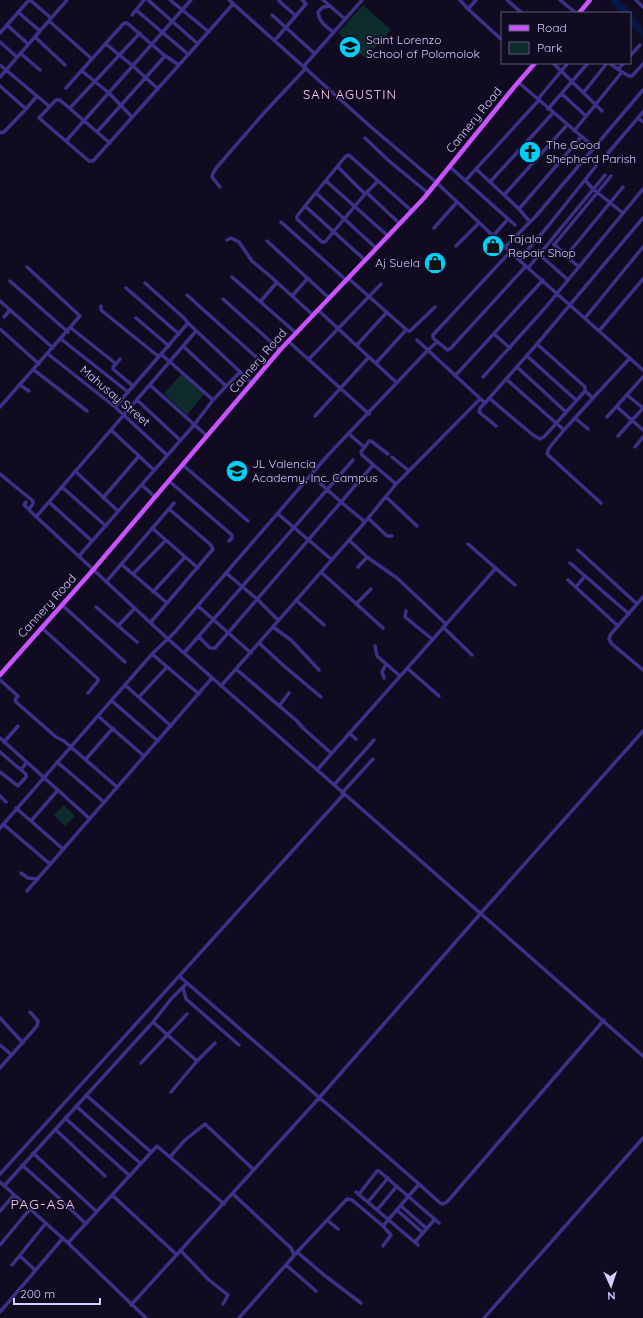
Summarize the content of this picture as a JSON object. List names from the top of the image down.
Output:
{
  "streets": {
    "main road": ["Cannery Road"],
    "street": ["Mahusay Street"]
  },
  "districts": ["SAN AGUSTIN", "PAG-ASA"],
  "places": {
    "school or university": ["Saint Lorenzo School of Polomolok", "JL Valencia Academy, Inc. Campus"],
    "church": ["The Good Shepherd Parish"],
    "shop": ["Tajala Repair Shop", "Aj Suela"]
  },
  "legend": ["Road", "Park"],
  "scale_bar": "200 m",
  "north": "bottom"
}
